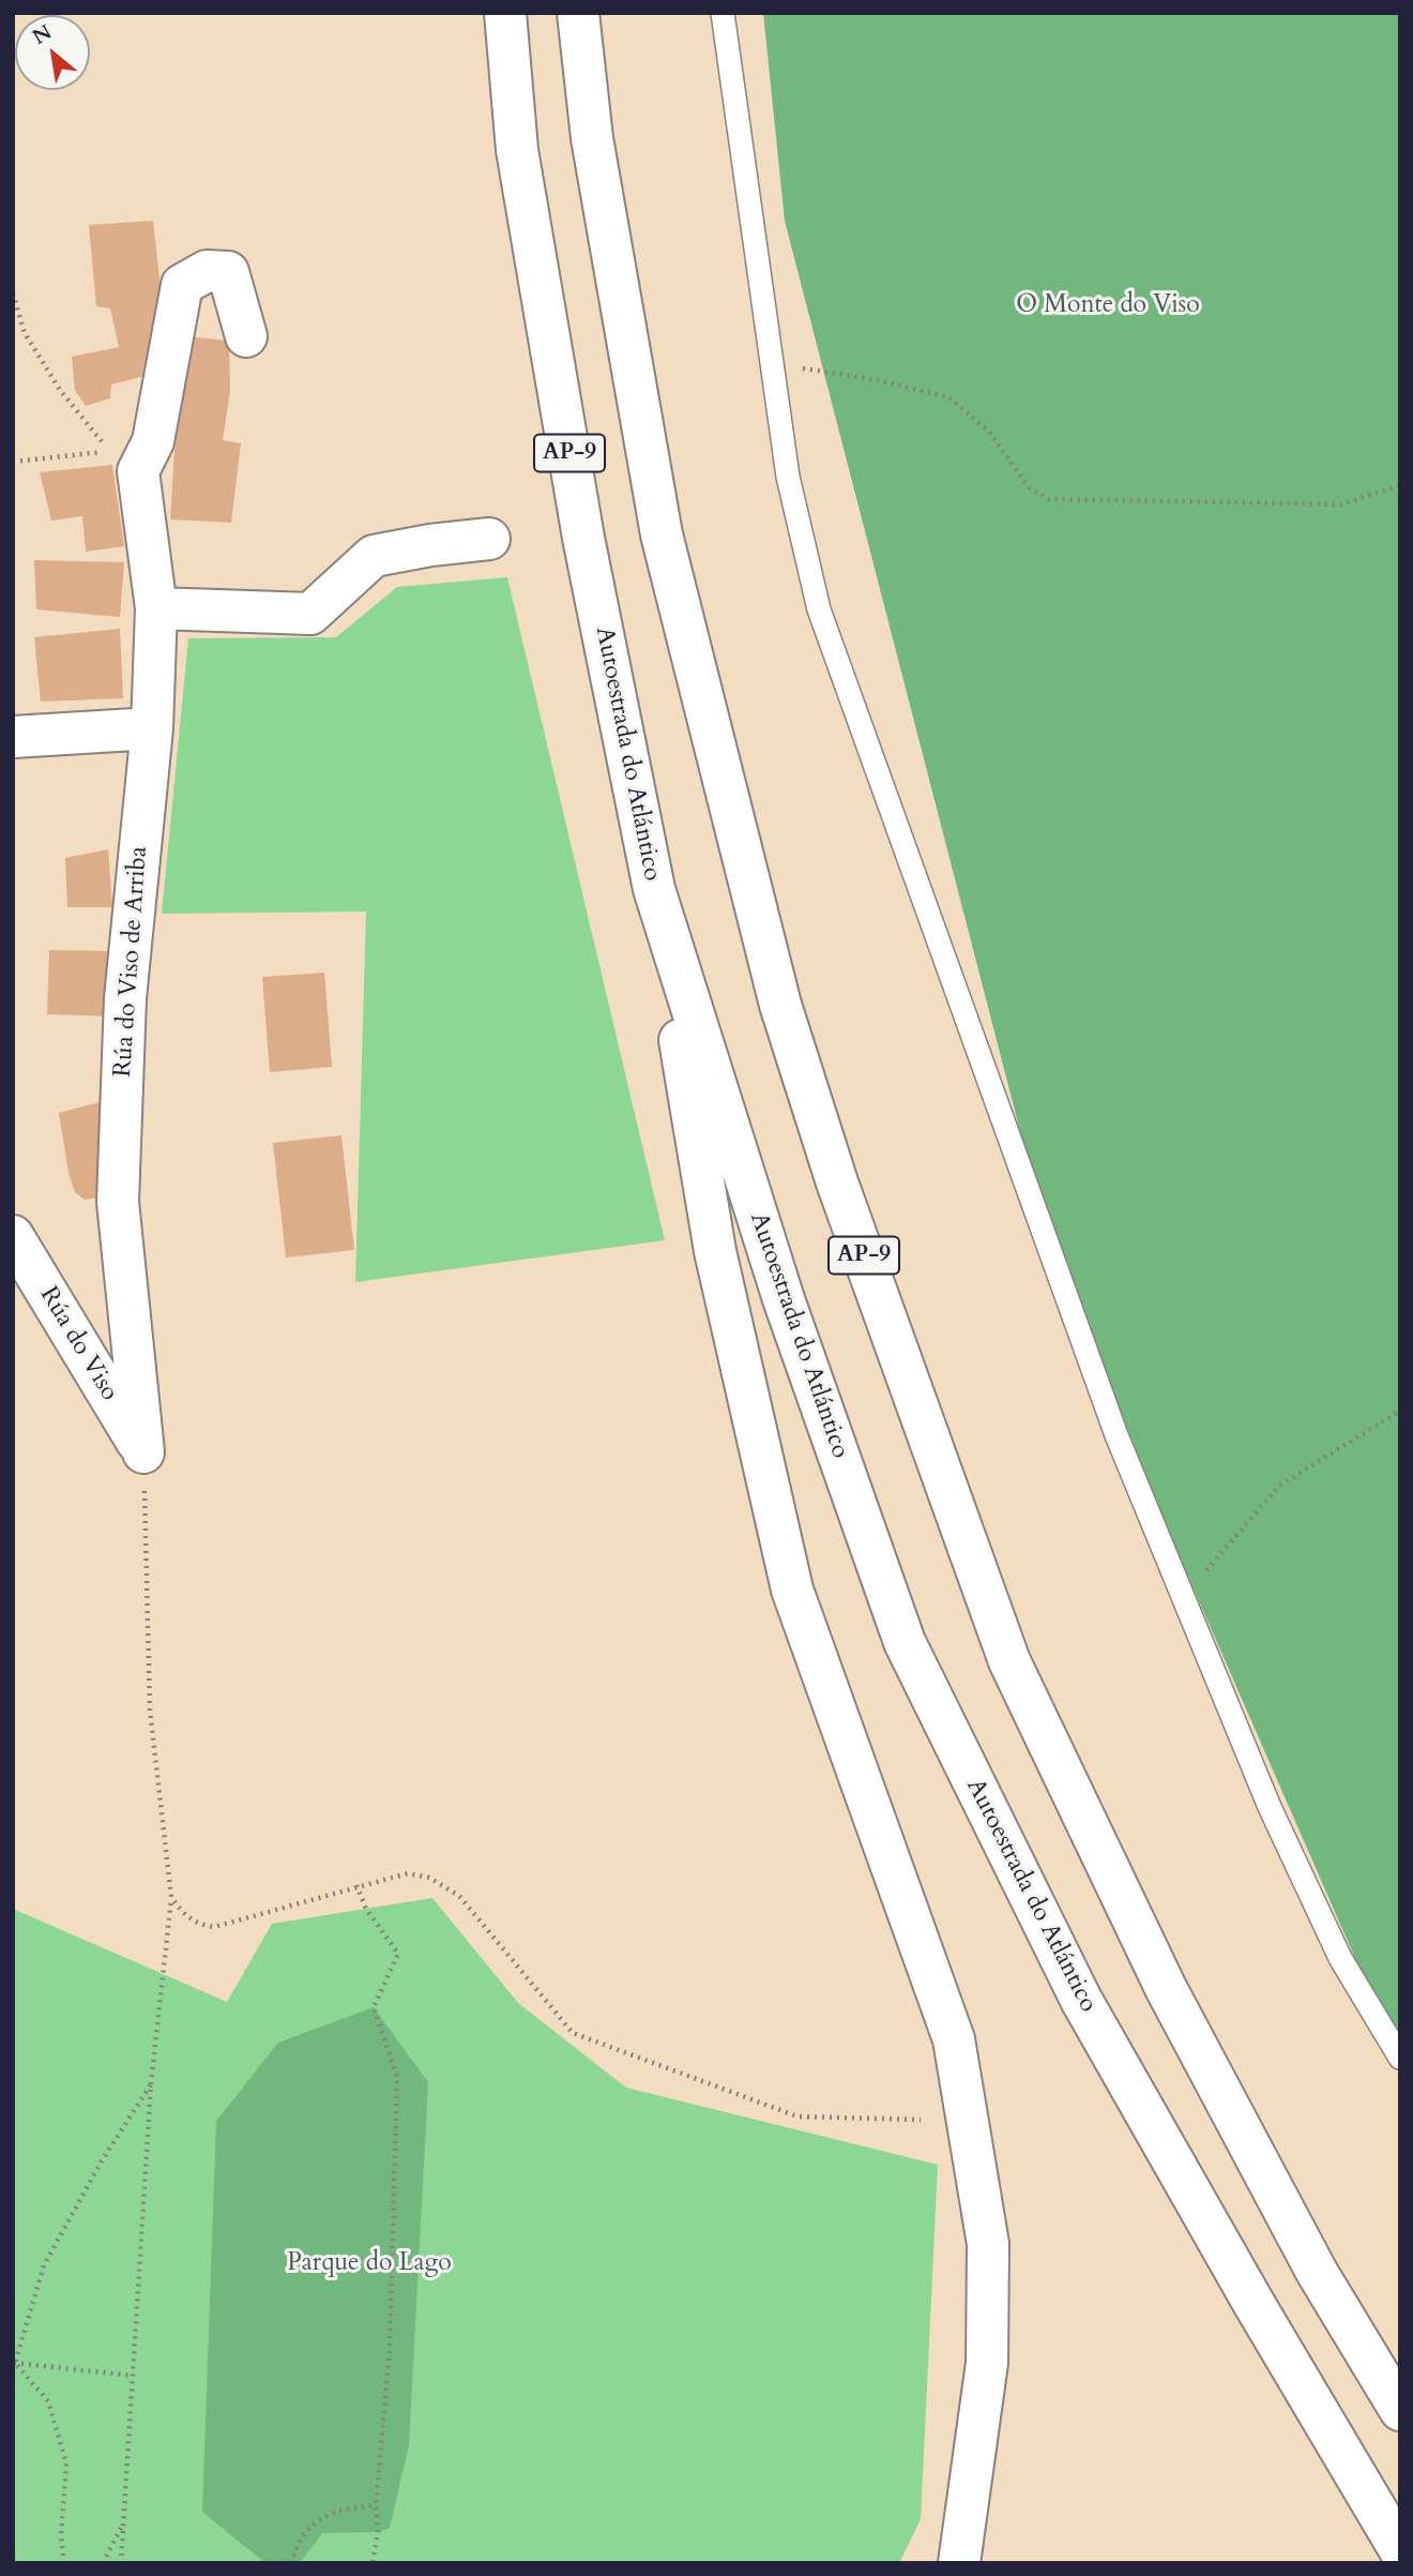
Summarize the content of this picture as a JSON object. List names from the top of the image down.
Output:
{
  "streets": {
    "main road": [
      "AP-9",
      "Autoestrada do Atlántico",
      "Rúa do Viso de Arriba",
      "Rúa do Viso"
    ]
  },
  "crossings": [
    ["Rúa do Viso de Arriba", "Rúa do Viso"]
  ],
  "parks": ["O Monte do Viso", "Parque do Lago"],
  "north": "top left"
}
